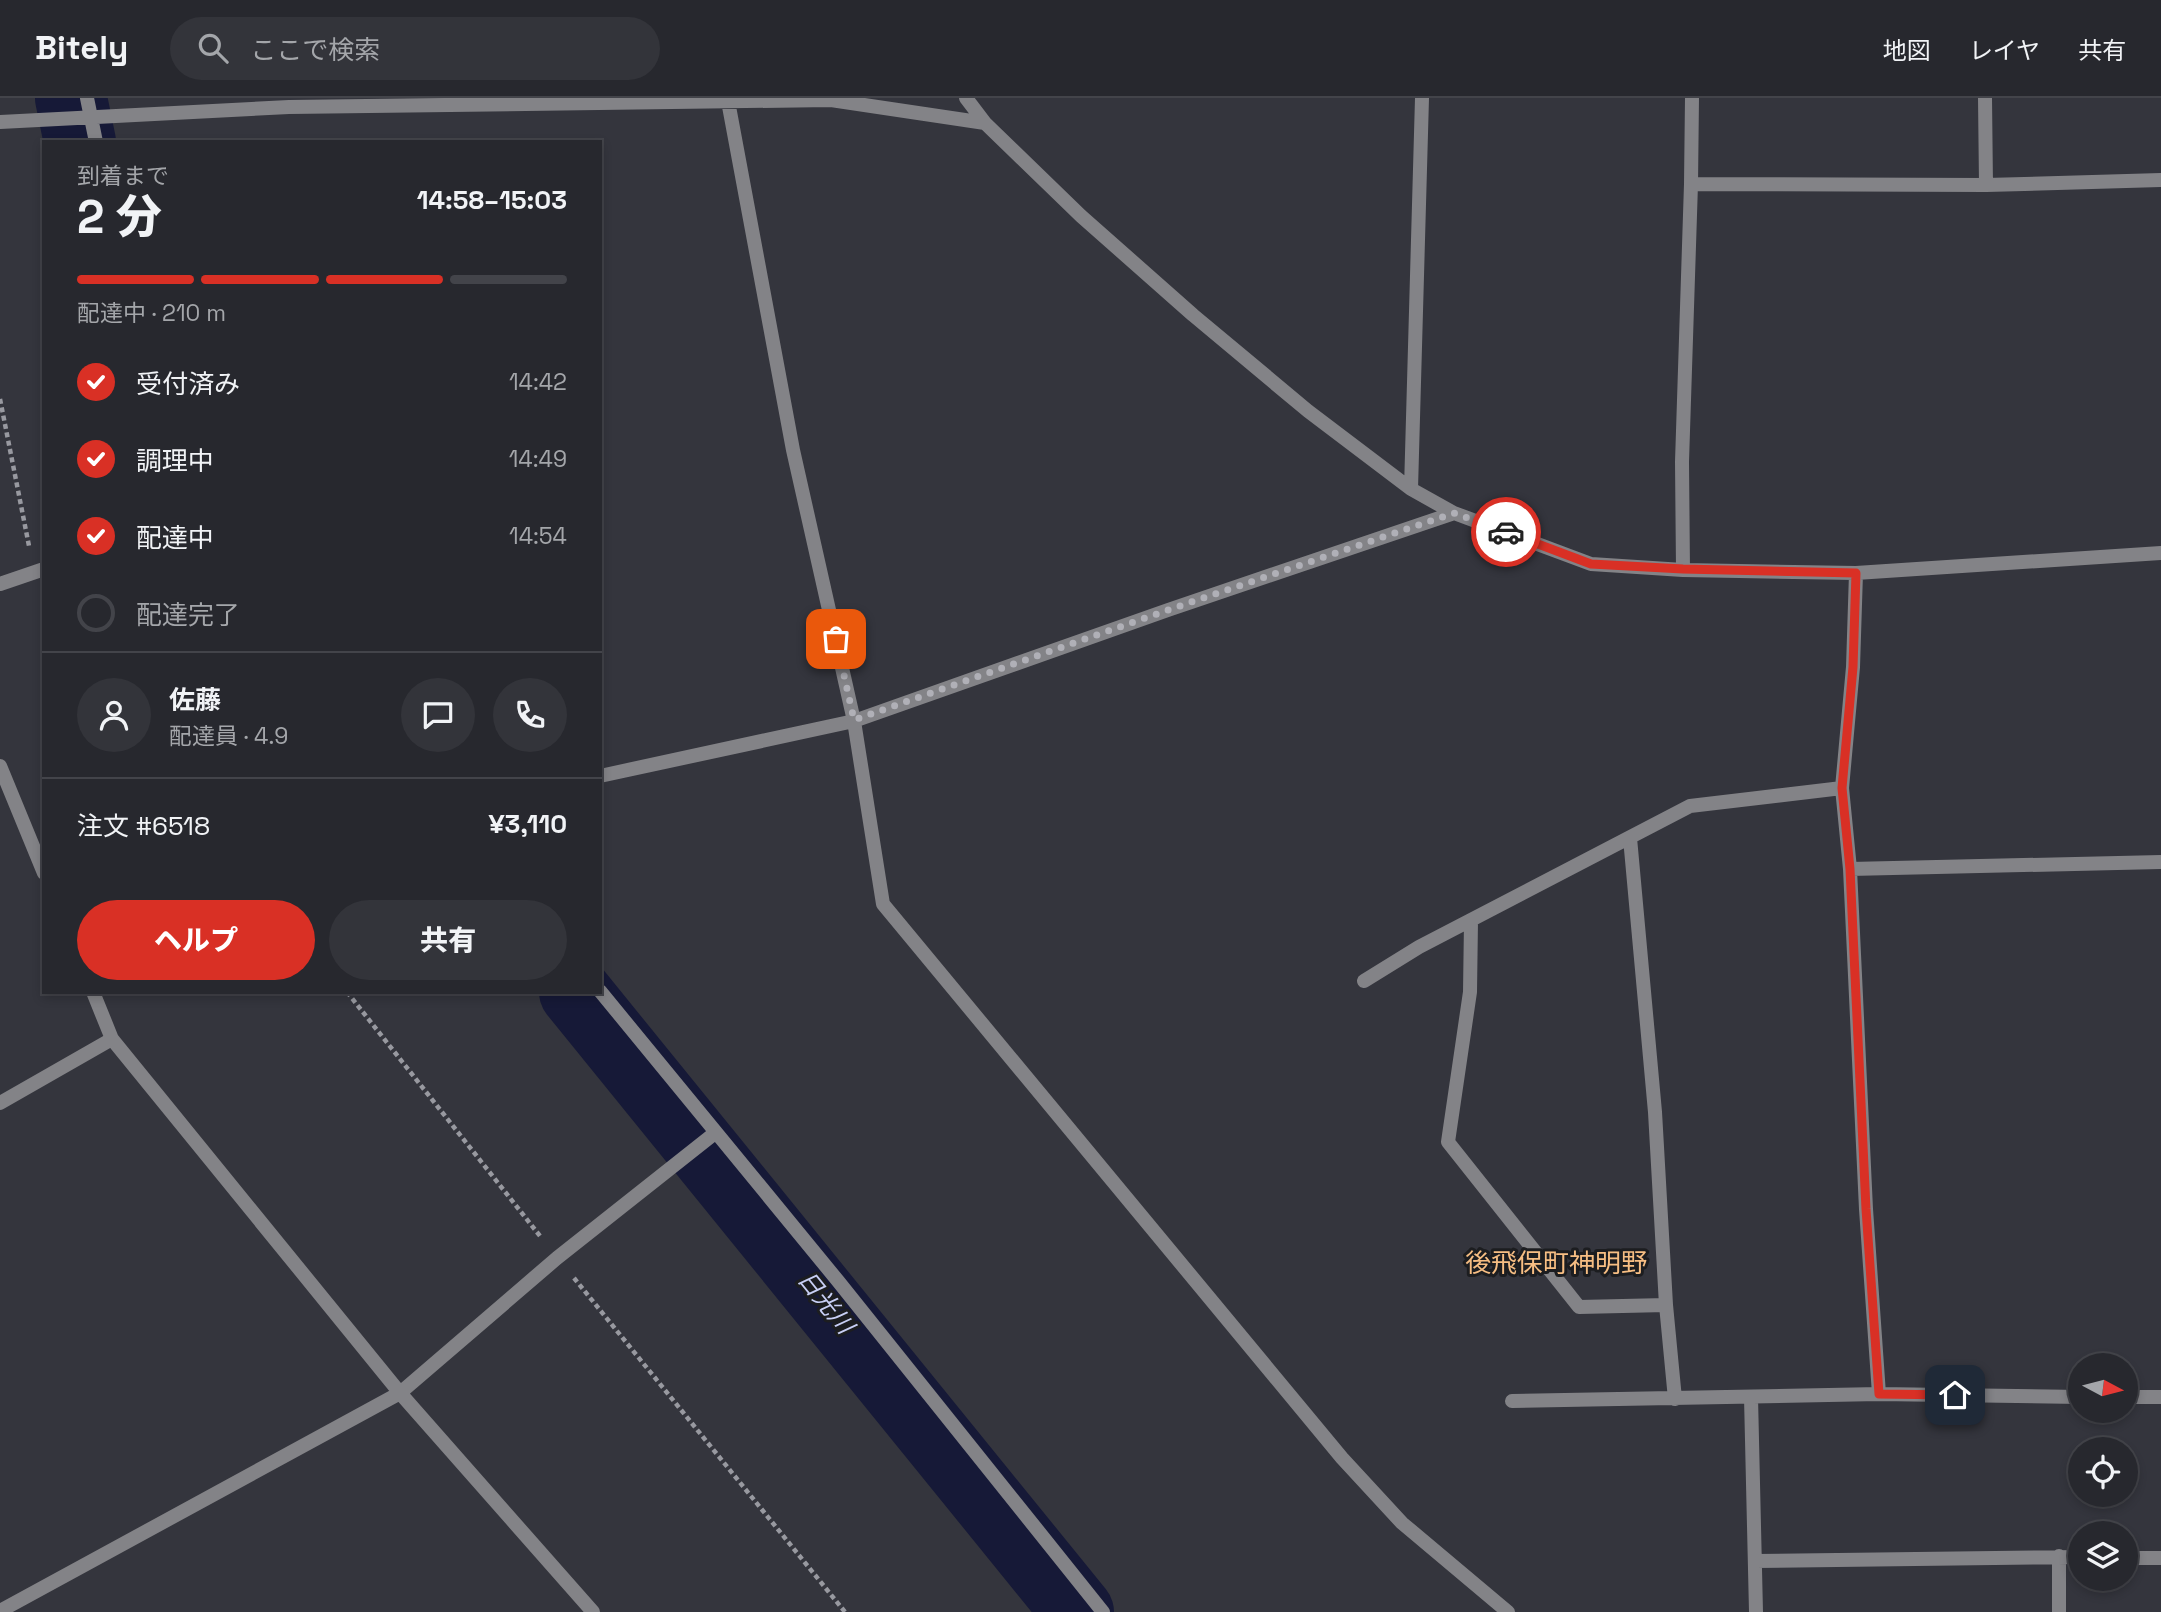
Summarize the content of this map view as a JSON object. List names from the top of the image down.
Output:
{
  "districts": ["後飛保町神明野"],
  "water": ["日光川"],
  "north": "right",
  "page": {
    "header": "Bitely",
    "search": "ここで検索",
    "nav": ["地図", "レイヤ", "共有"],
    "heading": ["2 分", "到着まで", "14:58–15:03"],
    "panel": [
      "佐藤",
      "配達員 · 4.9",
      "注文 #6518",
      "¥3,110"
    ],
    "bar": "配達中 · 210 m",
    "list": [
      ["受付済み", "14:42"],
      ["調理中", "14:49"],
      ["配達中", "14:54"],
      "配達完了"
    ],
    "buttons": ["ヘルプ", "共有"]
  }
}
